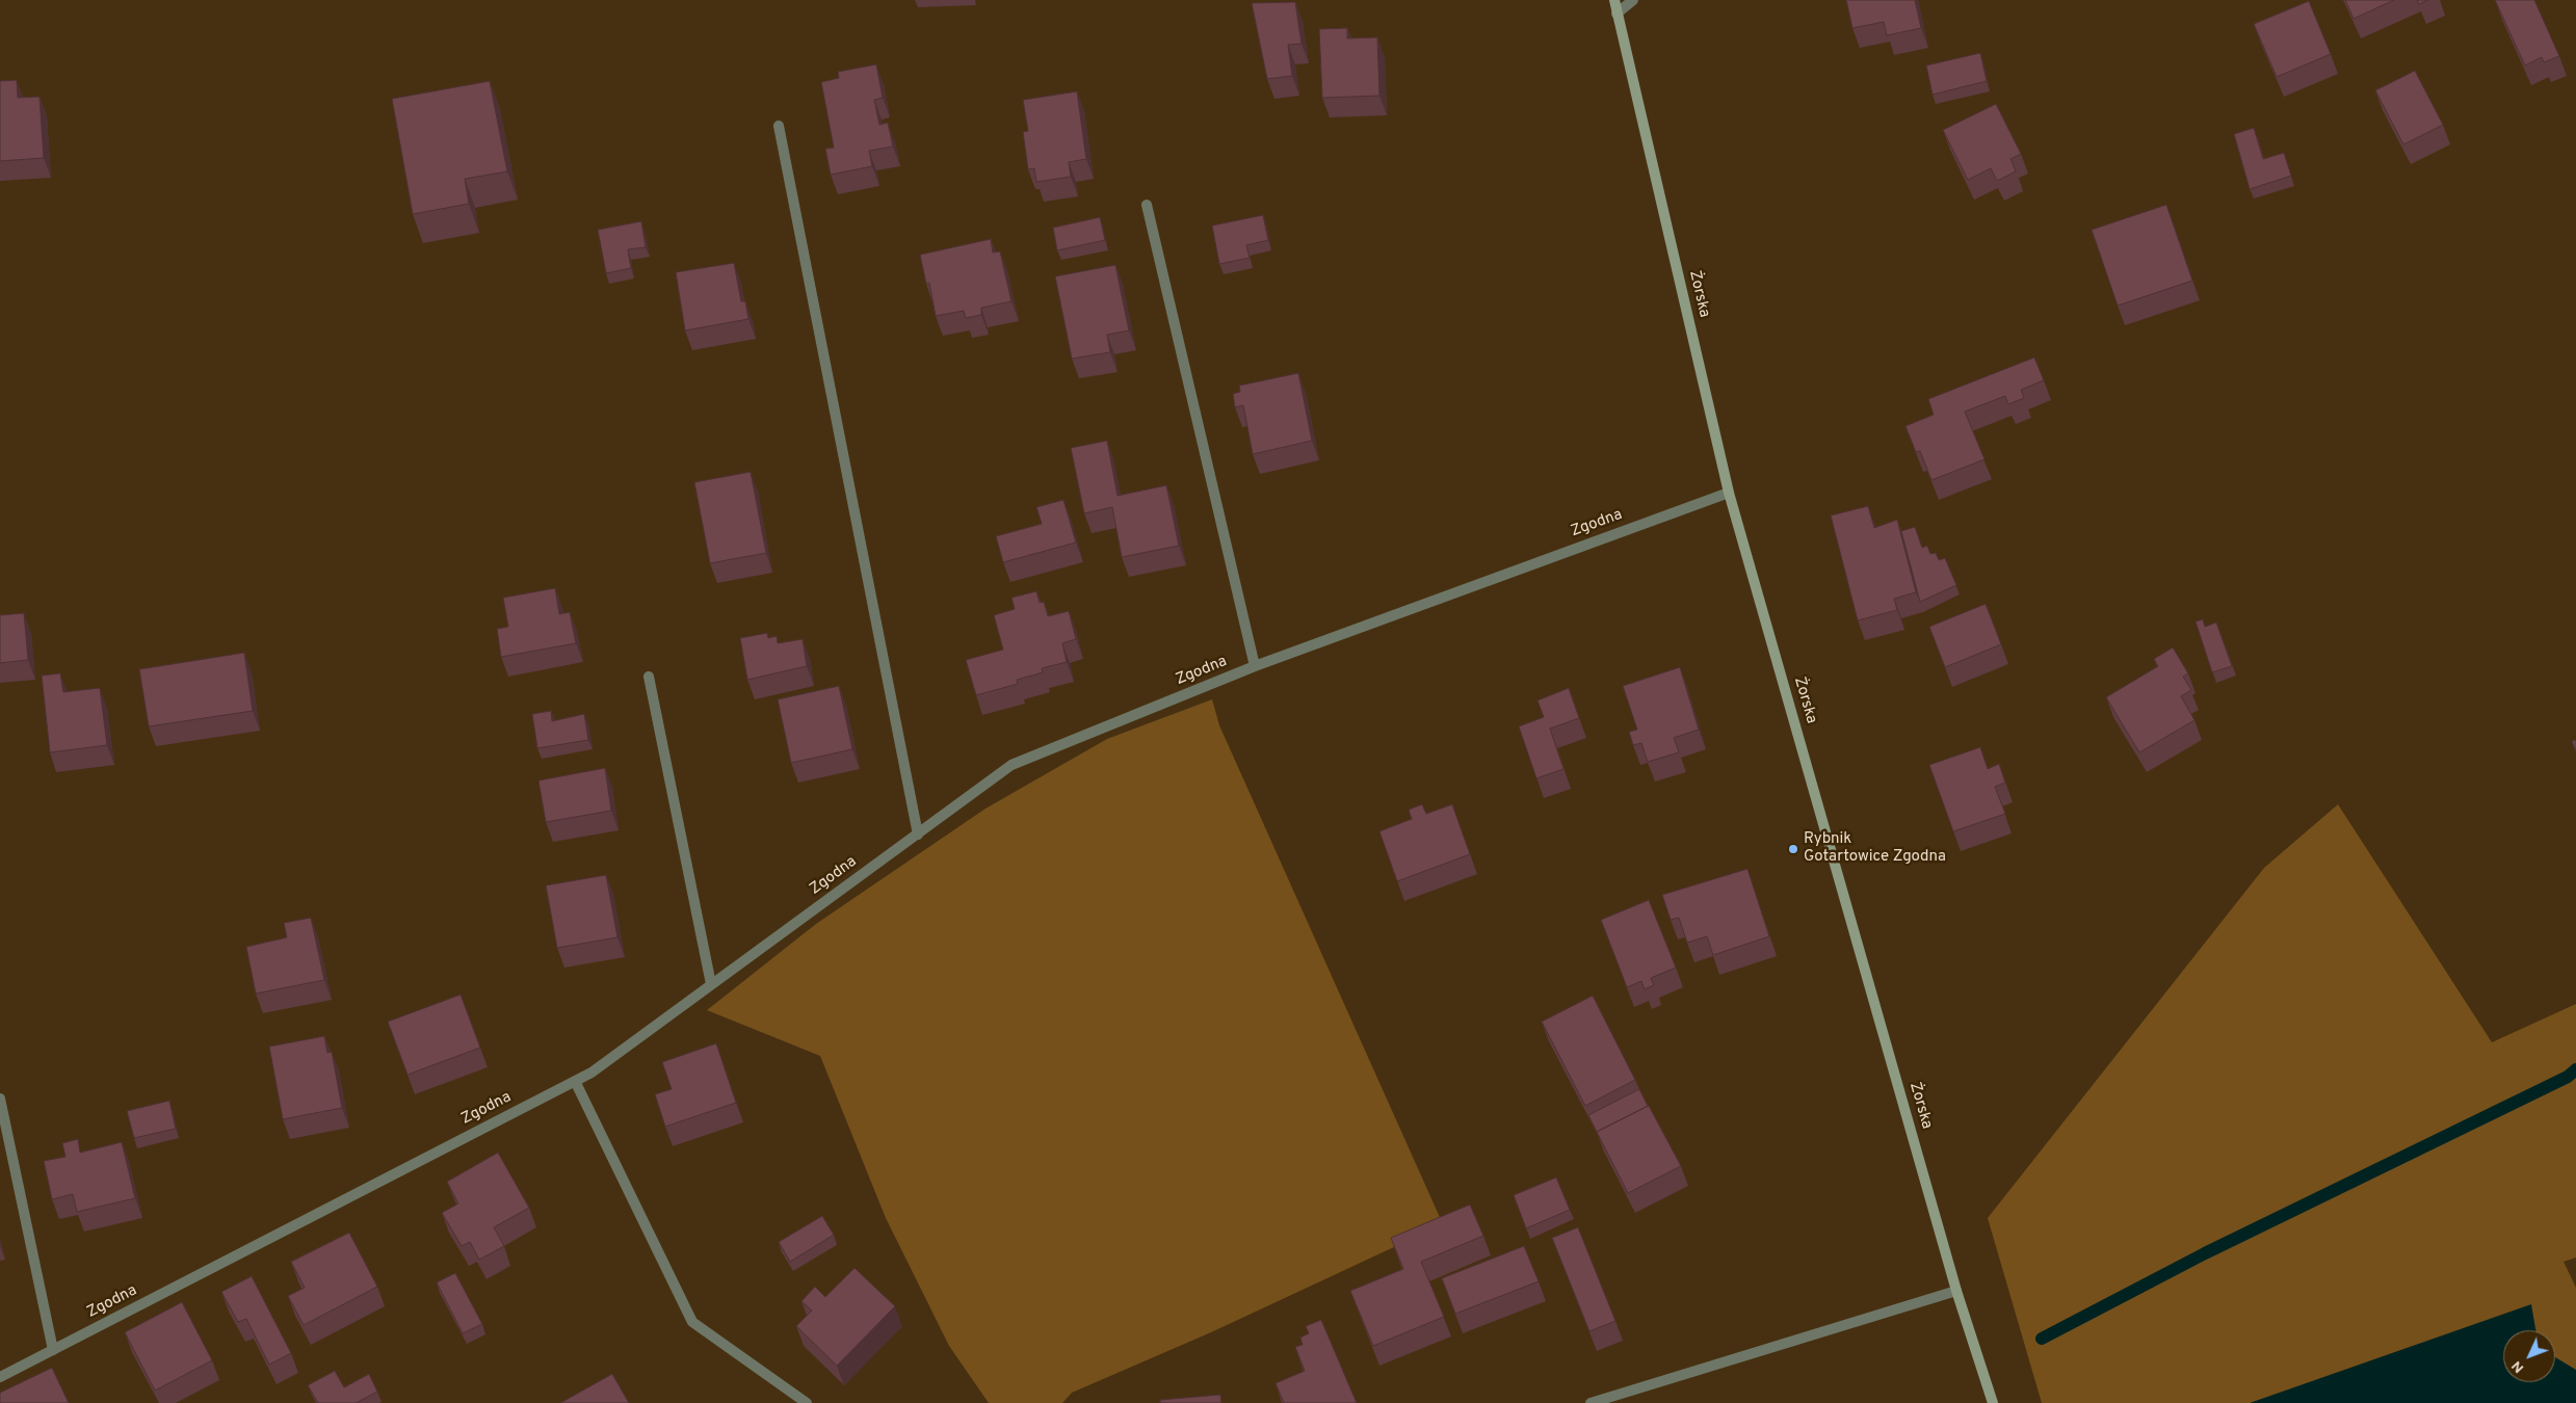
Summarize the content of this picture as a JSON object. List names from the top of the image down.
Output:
{
  "streets": {
    "main road": ["Żorska"],
    "street": ["Zgodna"]
  },
  "crossings": [
    ["Żorska", "Zgodna"]
  ],
  "places": ["Rybnik Gotartowice Zgodna"],
  "north": "bottom left"
}
